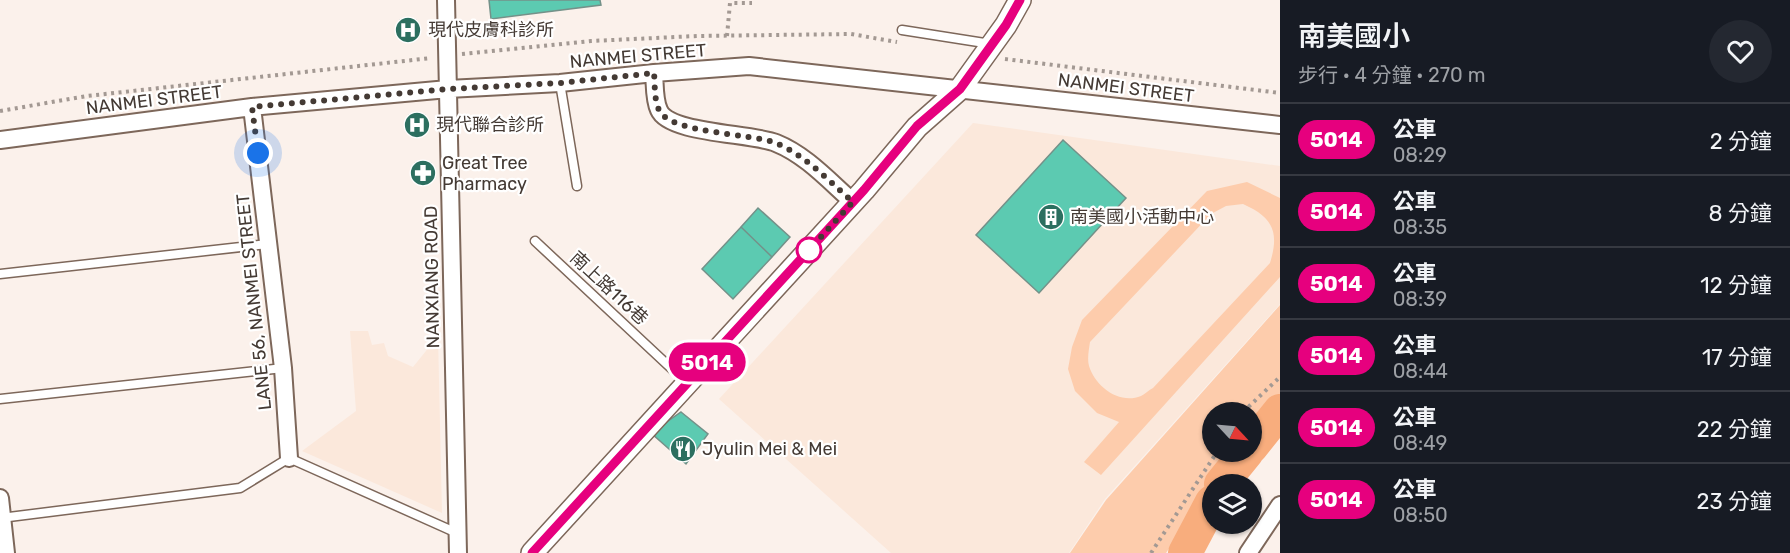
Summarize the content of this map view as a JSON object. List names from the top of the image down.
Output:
{
  "streets": {
    "street": ["NANMEI STREET", "NANXIANG ROAD", "LANE 56, NANMEI STREET"],
    "lane": ["南上路116巷"]
  },
  "crossings": [
    ["NANMEI STREET", "NANXIANG ROAD"],
    ["NANMEI STREET", "LANE 56, NANMEI STREET"]
  ],
  "places": {
    "hospital": ["現代皮膚科診所", "現代聯合診所"],
    "pharmacy": ["Great Tree Pharmacy"],
    "building": ["南美國小活動中心"],
    "restaurant": ["Jyulin Mei & Mei"]
  },
  "lines": ["bus line 5014"],
  "north": "bottom right",
  "page": {
    "on_map": "5014",
    "heading": ["南美國小", "步行 · 4 分鐘 · 270 m"],
    "list": [
      {
        "mark": "5014",
        "name": "公車",
        "note": "08:29",
        "value": "2 分鐘"
      },
      {
        "mark": "5014",
        "name": "公車",
        "note": "08:35",
        "value": "8 分鐘"
      },
      {
        "mark": "5014",
        "name": "公車",
        "note": "08:39",
        "value": "12 分鐘"
      },
      {
        "mark": "5014",
        "name": "公車",
        "note": "08:44",
        "value": "17 分鐘"
      },
      {
        "mark": "5014",
        "name": "公車",
        "note": "08:49",
        "value": "22 分鐘"
      },
      {
        "mark": "5014",
        "name": "公車",
        "note": "08:50",
        "value": "23 分鐘"
      }
    ]
  }
}
